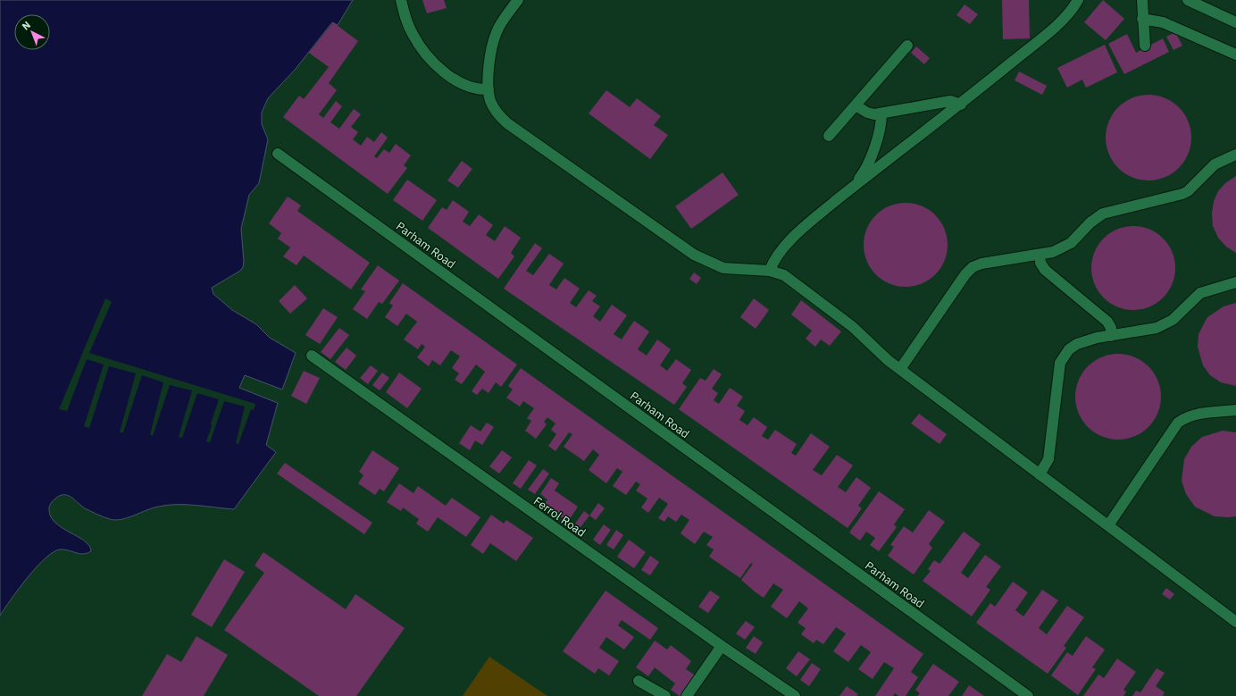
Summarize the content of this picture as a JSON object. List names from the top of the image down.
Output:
{
  "streets": {
    "street": ["Parham Road", "Ferrol Road"]
  },
  "north": "top left"
}
